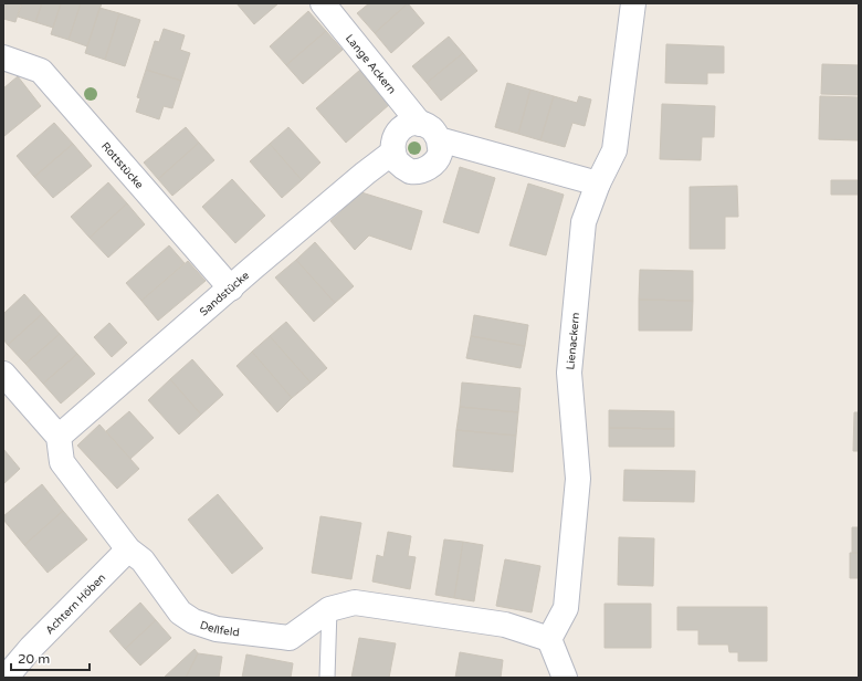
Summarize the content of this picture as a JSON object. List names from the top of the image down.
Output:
{
  "streets": {
    "street": [
      "Lange Ackern",
      "Rottstücke",
      "Sandstücke",
      "Lienackern",
      "Achtern Höben",
      "Dellfeld"
    ]
  },
  "crossings": [
    ["Lange Ackern", "Sandstücke"],
    ["Rottstücke", "Sandstücke"],
    ["Sandstücke", "Dellfeld"],
    ["Lienackern", "Dellfeld"],
    ["Achtern Höben", "Dellfeld"]
  ],
  "scale_bar": "20 m"
}
